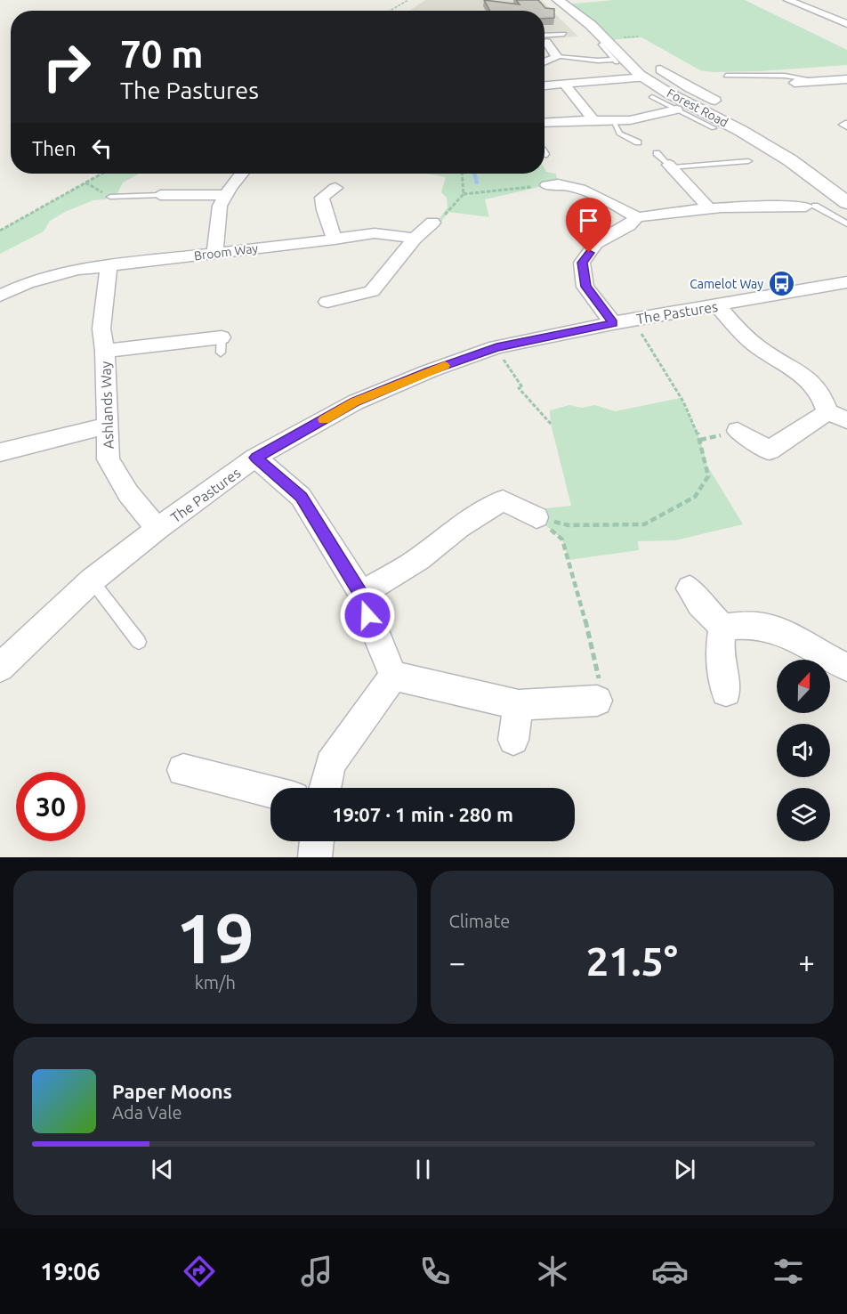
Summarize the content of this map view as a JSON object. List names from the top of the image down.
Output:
{
  "streets": {
    "street": [
      "Forest Road",
      "Broom Way",
      "The Pastures",
      "Ashlands Way"
    ]
  },
  "crossings": [
    ["Broom Way", "Ashlands Way"],
    ["The Pastures", "Ashlands Way"]
  ],
  "places": {
    "bus stop": ["Camelot Way"]
  },
  "north": "top",
  "page": {
    "turn": ["70 m", "The Pastures"],
    "then": "Then",
    "limit": "30",
    "trip": "19:07 · 1 min · 280 m",
    "tile": [
      ["19", "km/h"],
      "Climate"
    ],
    "heat": ["−", "21.5°", "+"],
    "song": ["Paper Moons", "Ada Vale"],
    "tabs": "19:06"
  }
}
